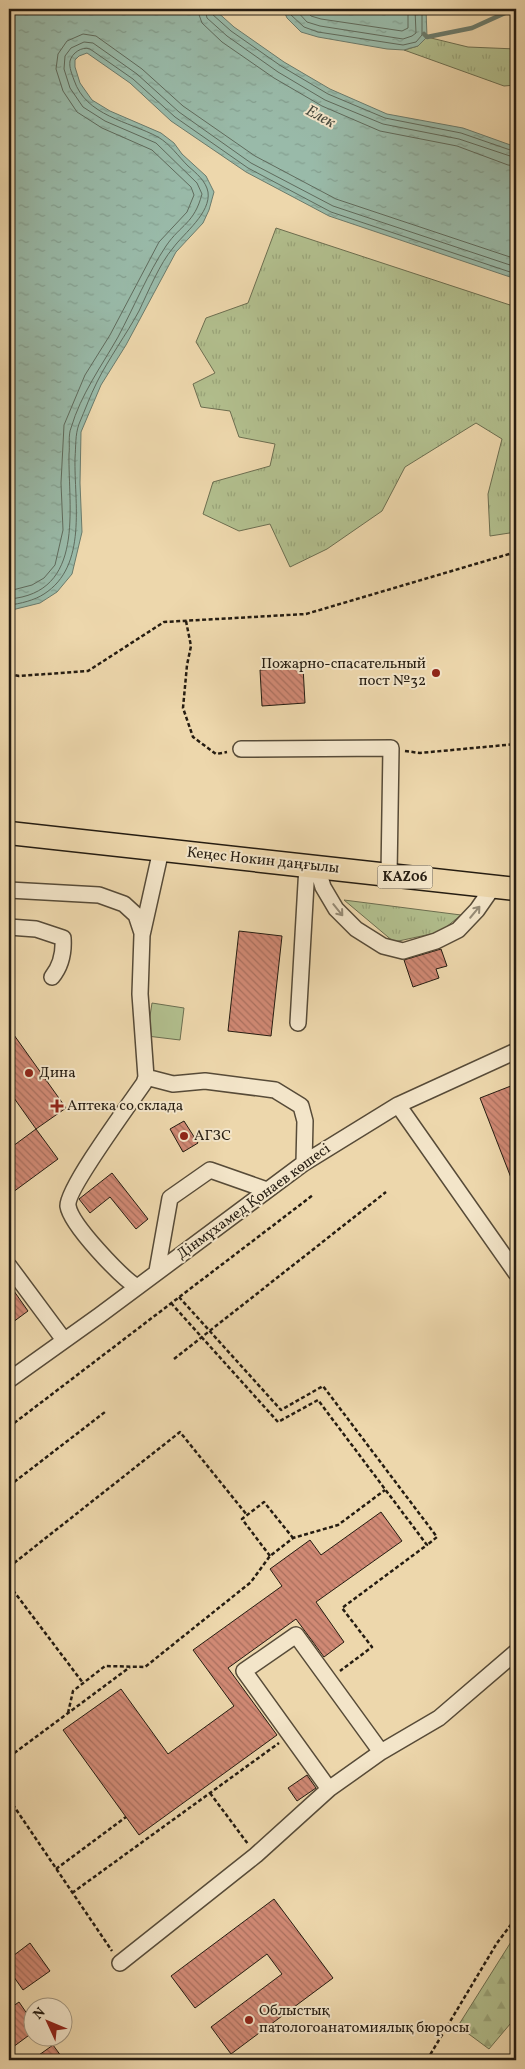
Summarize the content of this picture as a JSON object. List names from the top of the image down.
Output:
{
  "streets": {
    "highway": ["Кеңес Нокин даңғылы", "KАZ06"],
    "street": ["Дінмұхамед Қонаев көшесі"]
  },
  "water": ["Елек"],
  "places": {
    "other": [
      "Пожарно-спасательный пост №32",
      "Дина",
      "АГЗС",
      "Облыстық патологоанатомиялық бюросы"
    ],
    "health": ["Аптека со склада"]
  },
  "north": "top left"
}
